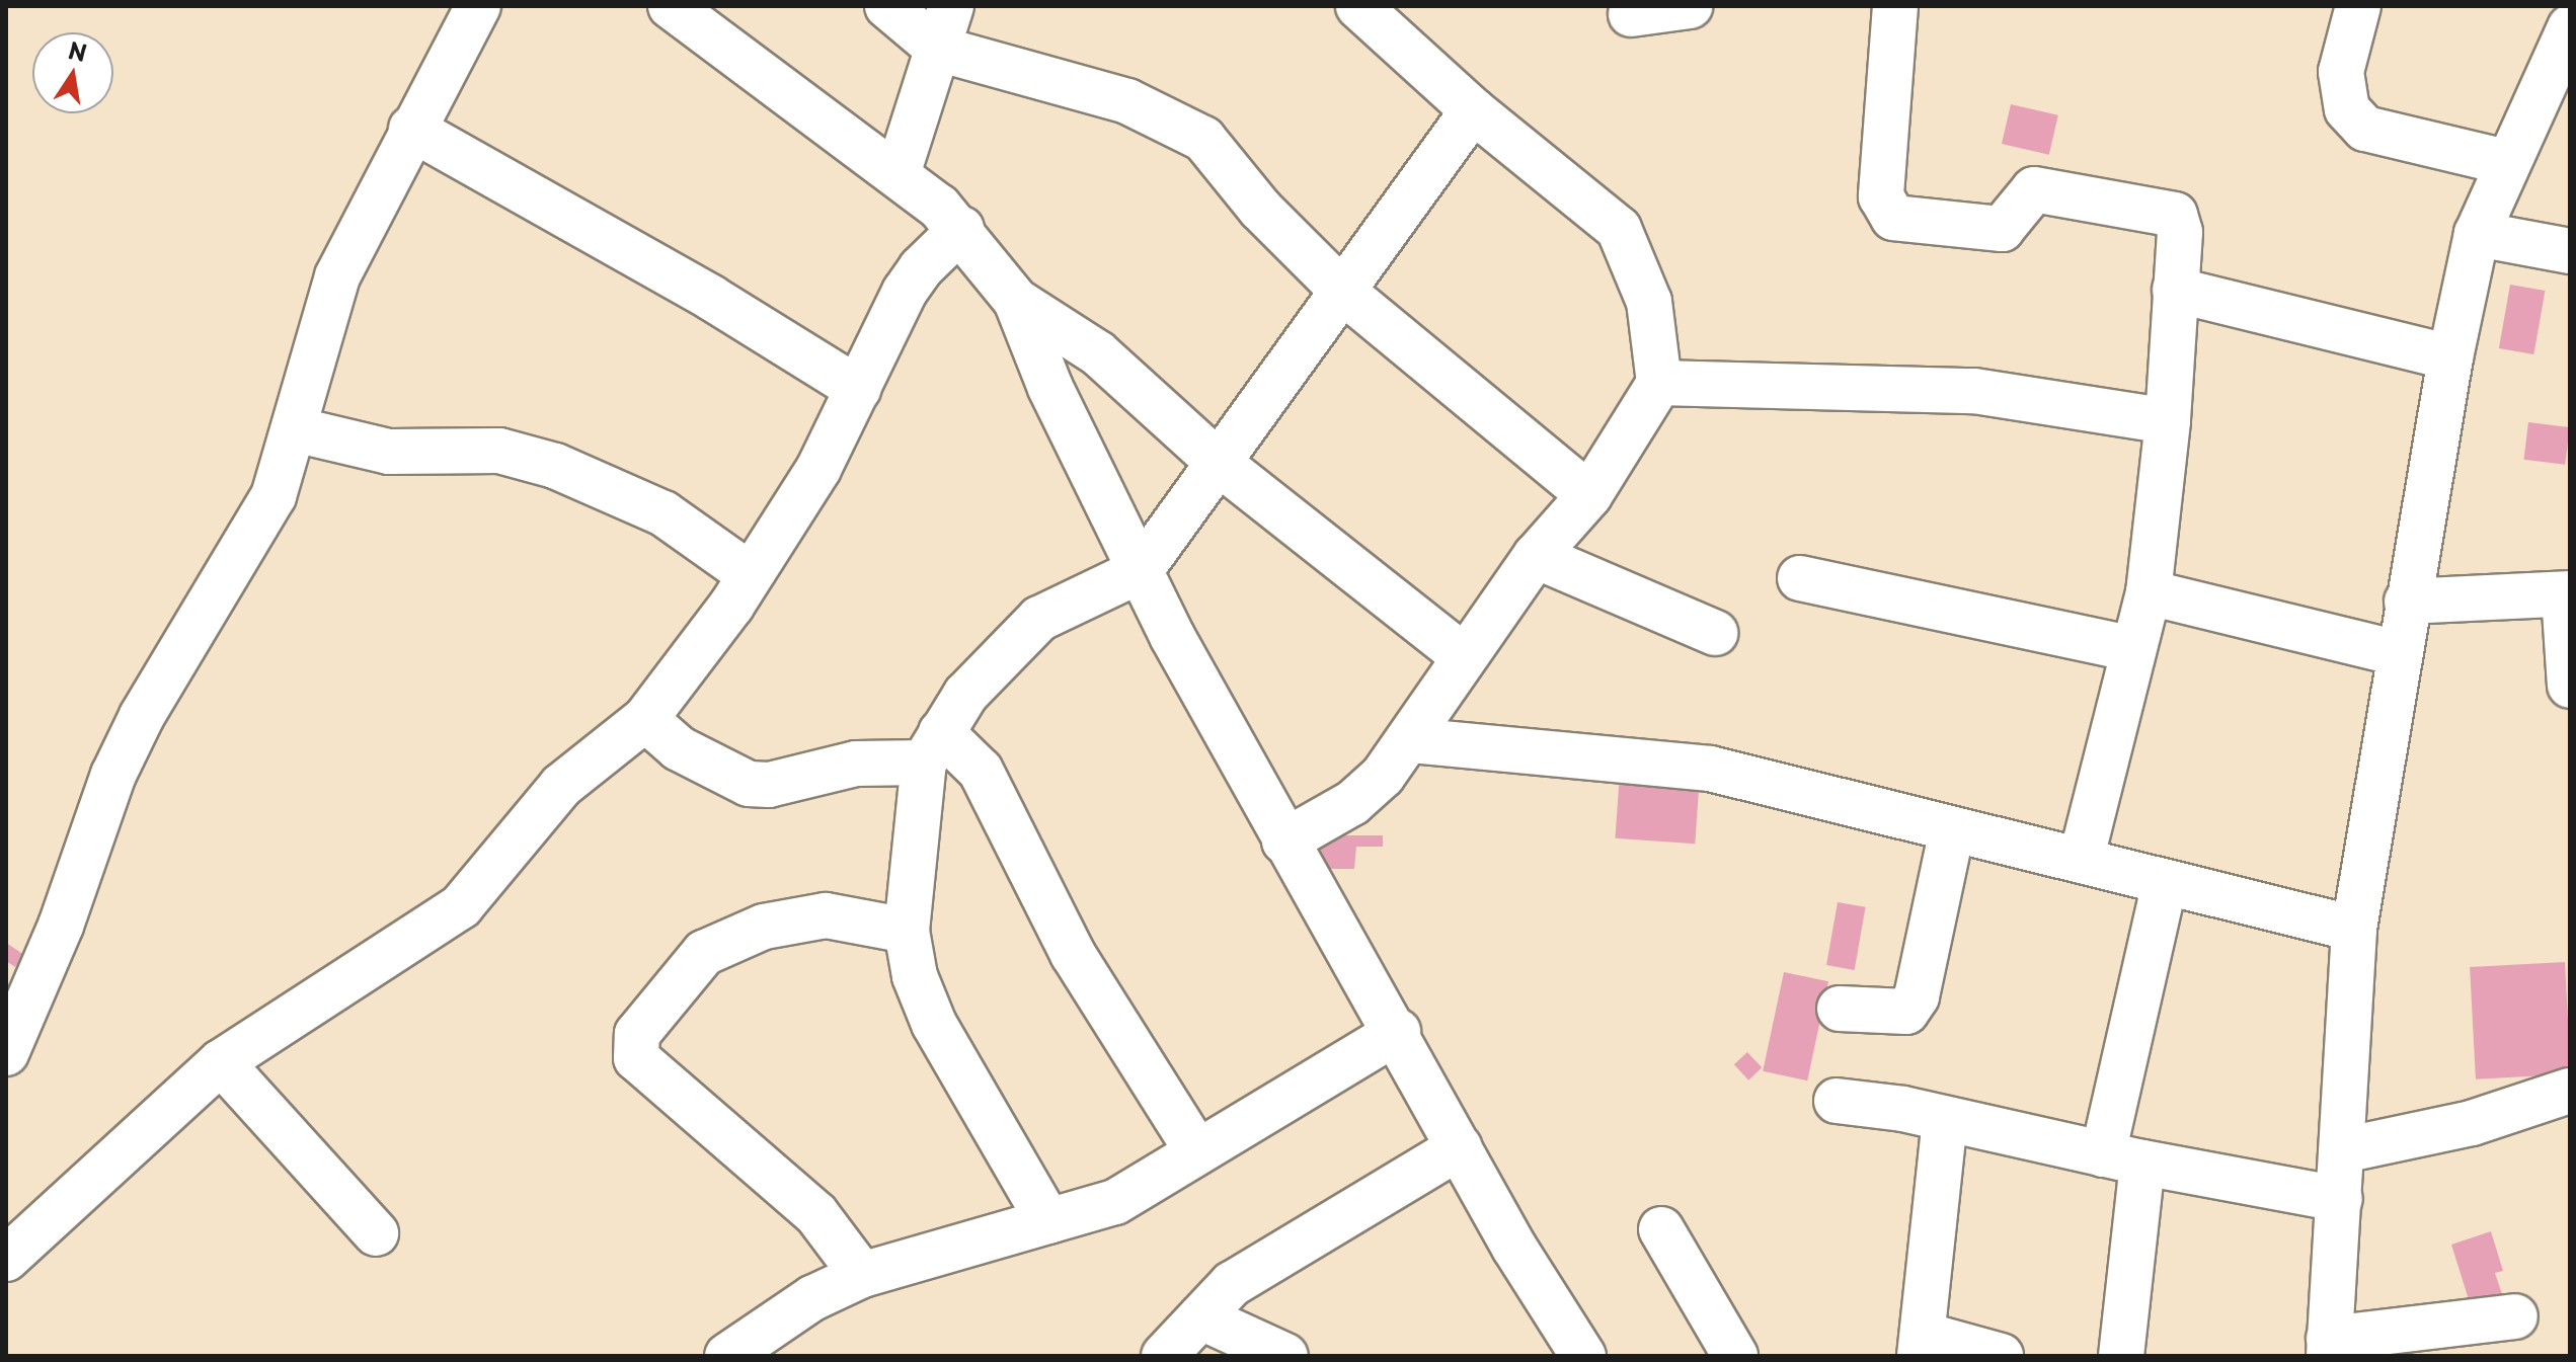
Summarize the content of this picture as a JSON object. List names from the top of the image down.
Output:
{
  "north": "top"
}
